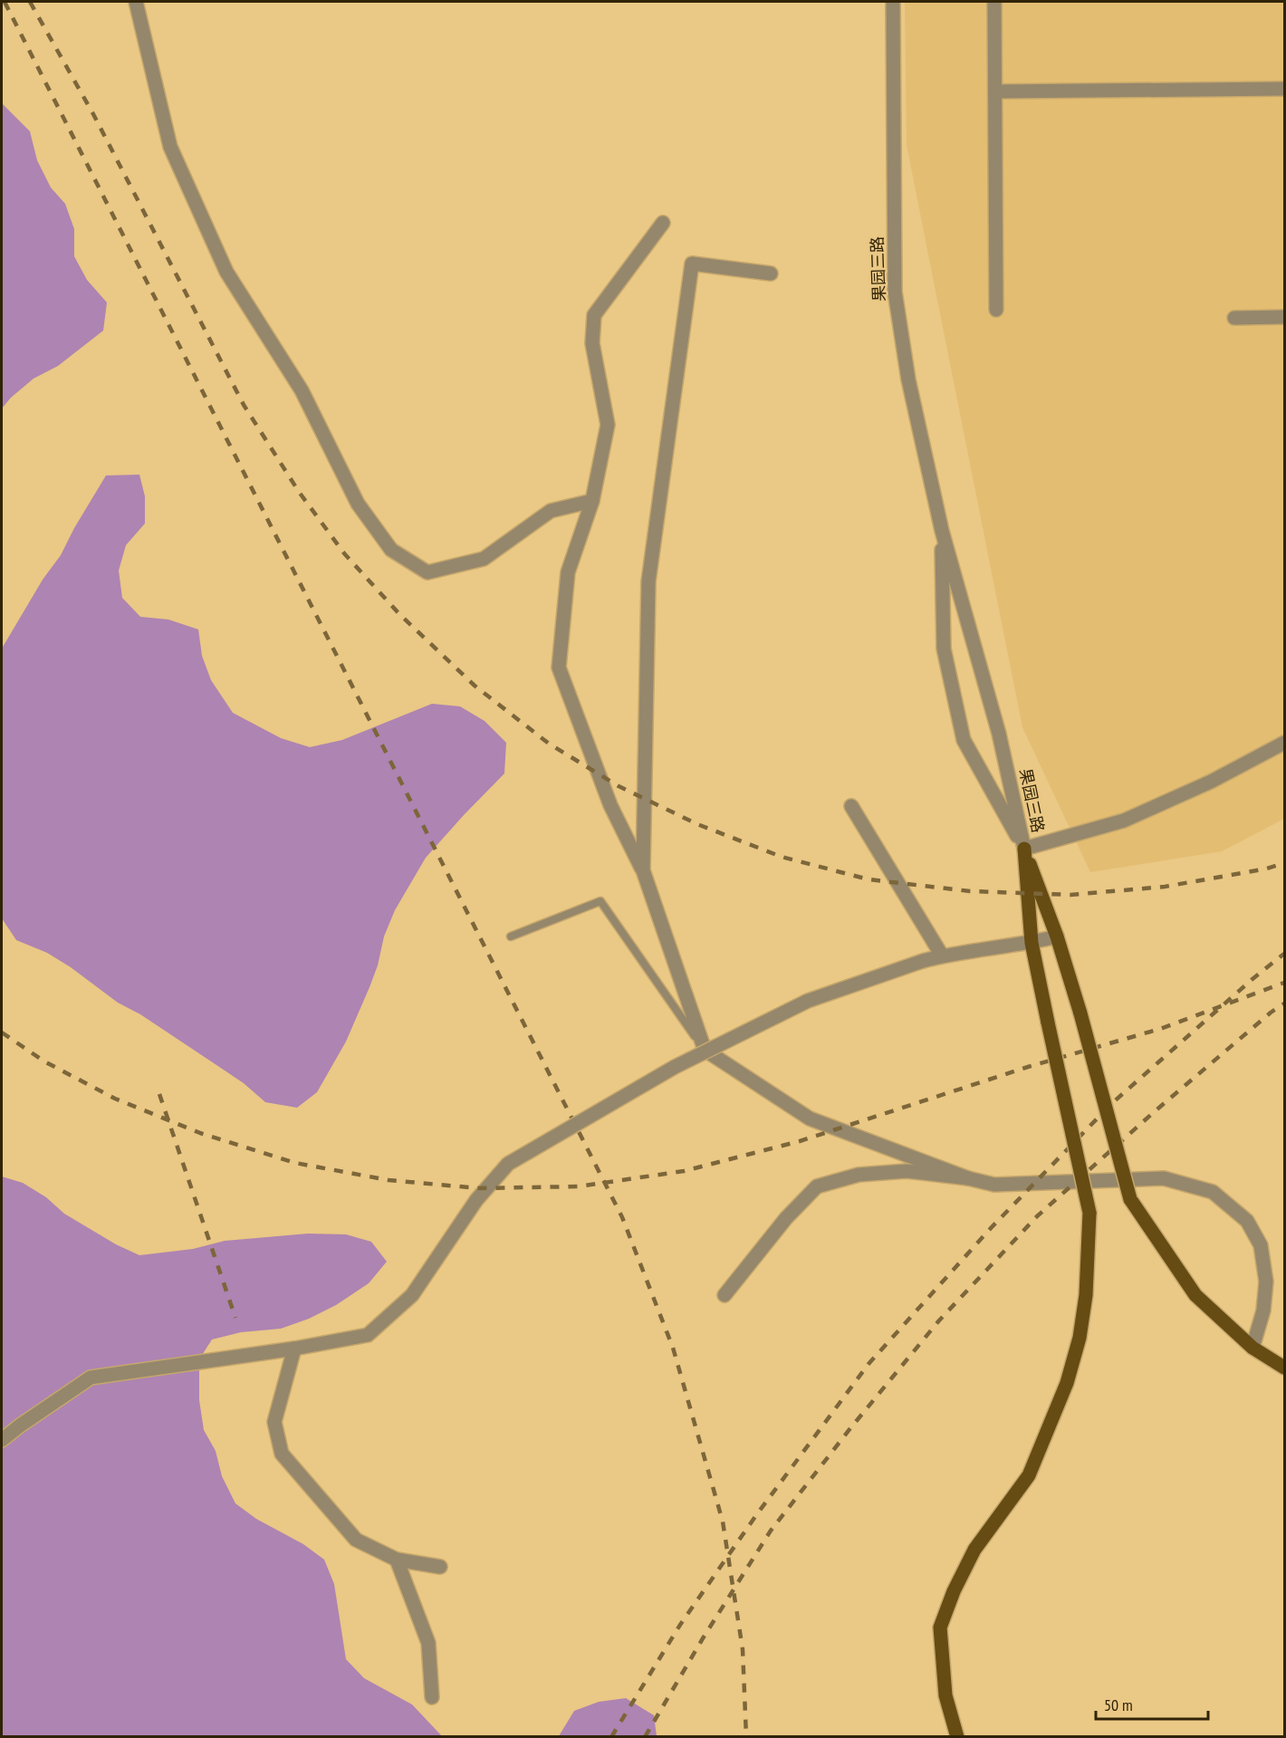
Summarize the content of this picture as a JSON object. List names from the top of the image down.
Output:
{
  "streets": {
    "street": ["果园三路"]
  },
  "scale_bar": "50 m"
}
